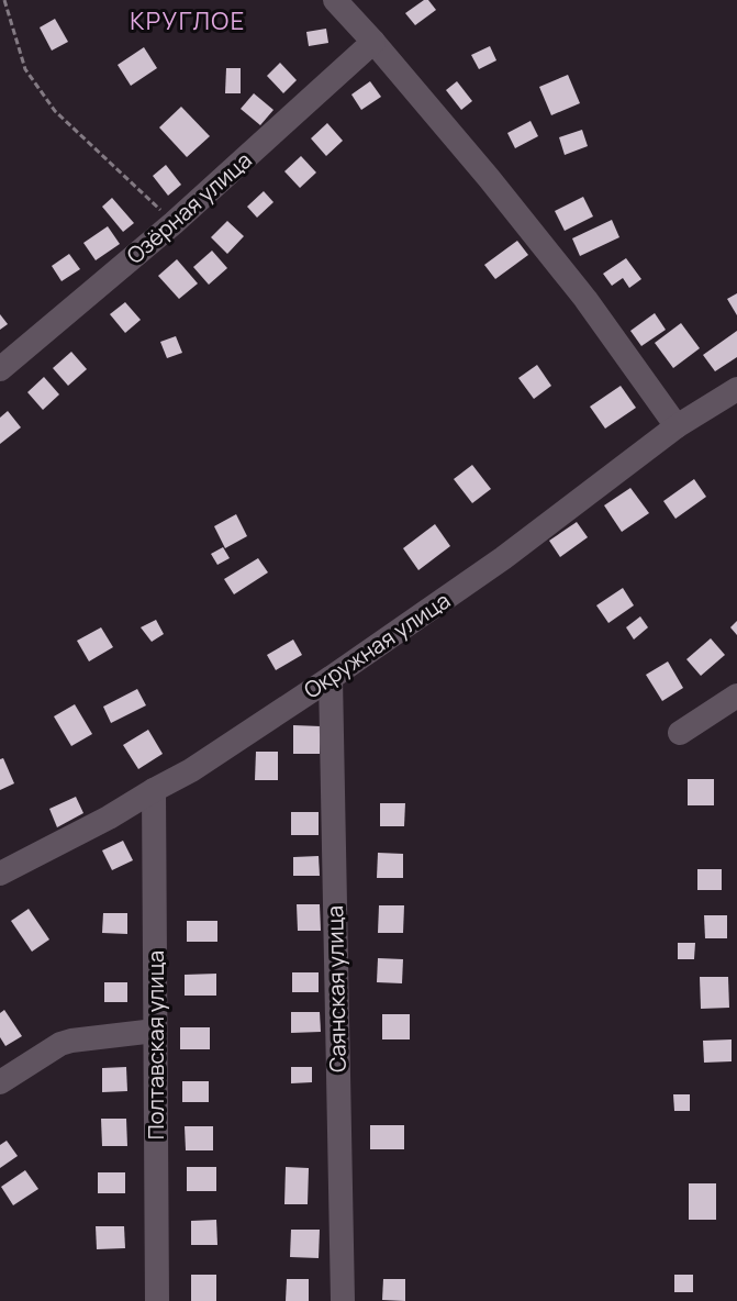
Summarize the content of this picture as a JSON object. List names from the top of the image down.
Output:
{
  "streets": {
    "street": [
      "Озёрная улица",
      "Окружная улица",
      "Саянская улица",
      "Полтавская улица"
    ]
  },
  "crossings": [
    ["Окружная улица", "Саянская улица"],
    ["Окружная улица", "Полтавская улица"]
  ],
  "districts": ["КРУГЛОЕ"]
}
